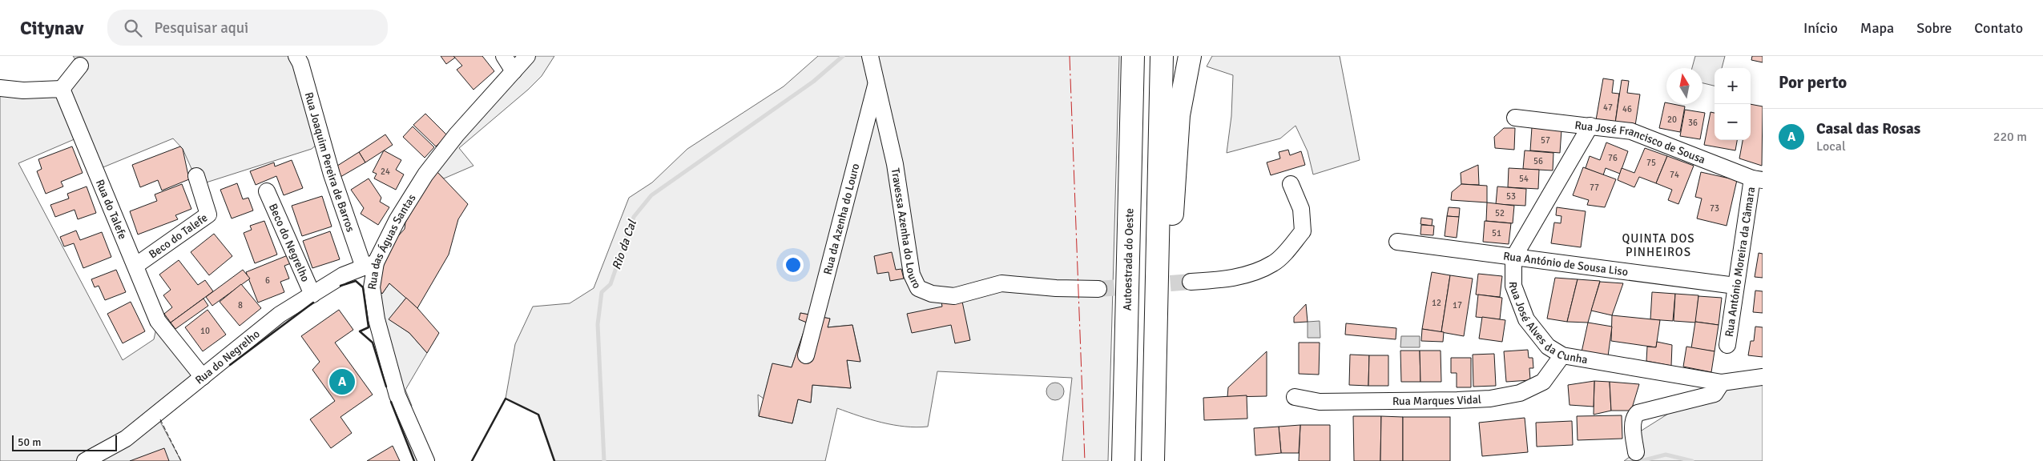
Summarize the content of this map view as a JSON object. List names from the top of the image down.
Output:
{
  "streets": {
    "highway": ["Autoestrada do Oeste"],
    "street": [
      "Rua José Francisco de Sousa",
      "Rua Joaquim Pereira de Barros",
      "Rua do Talefe",
      "Rua da Azenha do Louro",
      "Travessa Azenha do Louro",
      "Beco do Talefe",
      "Beco do Negrelho",
      "Rua das Águas Santas",
      "Rua António Moreira da Câmara",
      "Rua António de Sousa Liso",
      "Rua José Alves da Cunha",
      "Rua do Negrelho",
      "Rua Marques Vidal"
    ]
  },
  "crossings": [
    ["Rua José Francisco de Sousa", "Rua António Moreira da Câmara"],
    ["Rua José Francisco de Sousa", "Rua José Alves da Cunha"],
    ["Rua Joaquim Pereira de Barros", "Rua das Águas Santas"],
    ["Rua Joaquim Pereira de Barros", "Rua do Negrelho"],
    ["Rua do Talefe", "Beco do Talefe"],
    ["Rua do Talefe", "Rua do Negrelho"],
    ["Rua da Azenha do Louro", "Travessa Azenha do Louro"],
    ["Beco do Negrelho", "Rua do Negrelho"],
    ["Rua das Águas Santas", "Rua do Negrelho"],
    ["Rua António Moreira da Câmara", "Rua António de Sousa Liso"],
    ["Rua António de Sousa Liso", "Rua José Alves da Cunha"],
    ["Rua José Alves da Cunha", "Rua Marques Vidal"]
  ],
  "districts": ["QUINTA DOS PINHEIROS"],
  "water": ["Rio da Cal"],
  "house_numbers": [
    "47",
    "46",
    "20",
    "36",
    "57",
    "76",
    "56",
    "75",
    "24",
    "74",
    "54",
    "77",
    "53",
    "73",
    "52",
    "51",
    "6",
    "12",
    "8",
    "17",
    "10"
  ],
  "scale_bar": "50 m",
  "north": "top",
  "page": {
    "header": "Citynav",
    "search": "Pesquisar aqui",
    "nav": [
      "Início",
      "Mapa",
      "Sobre",
      "Contato"
    ],
    "heading": "Por perto",
    "map_buttons": ["+", "−"],
    "list": [
      {
        "mark": "A",
        "name": "Casal das Rosas",
        "note": "Local",
        "value": "220 m"
      }
    ],
    "pins": "A",
    "scale": "50 m"
  }
}
